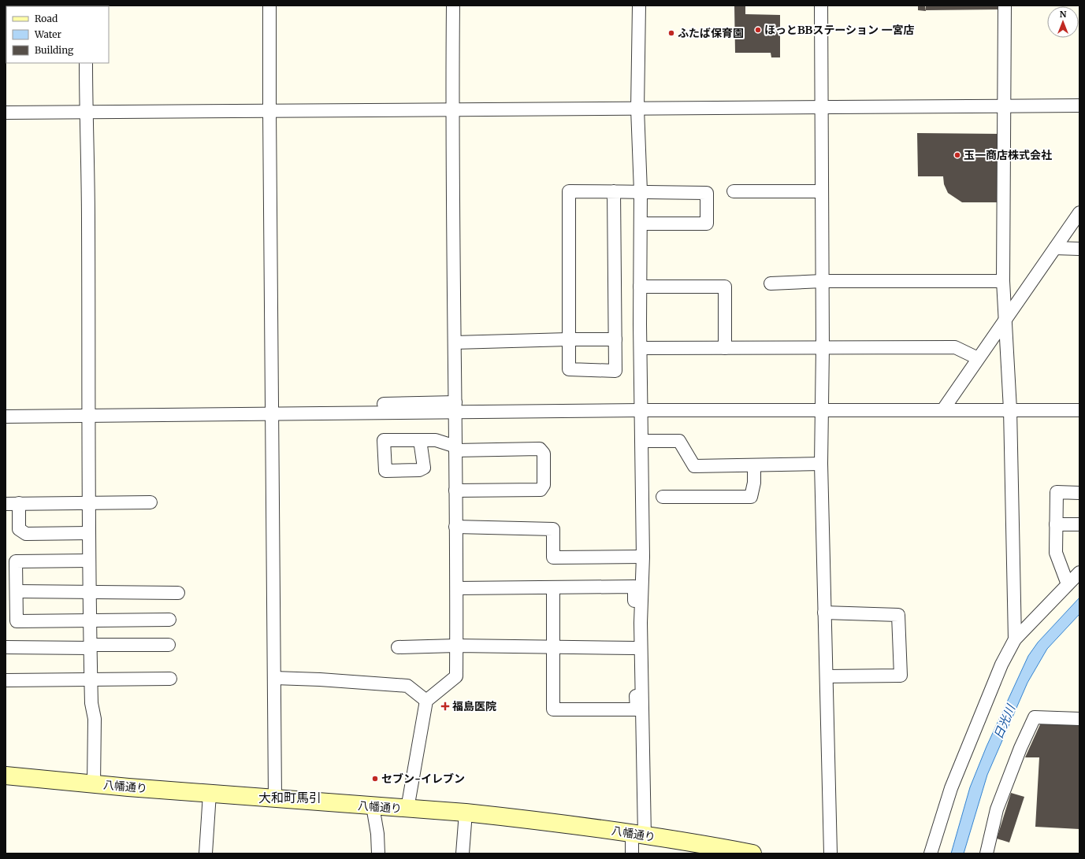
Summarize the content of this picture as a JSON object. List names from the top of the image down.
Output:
{
  "streets": {
    "street": ["八幡通り"]
  },
  "districts": ["大和町馬引"],
  "water": ["日光川"],
  "places": {
    "other": [
      "ほっとBBステーション 一宮店",
      "ふたば保育園",
      "玉一商店株式会社",
      "セブン-イレブン"
    ],
    "health": ["福島医院"]
  },
  "legend": ["Road", "Water", "Building"],
  "north": "top"
}
